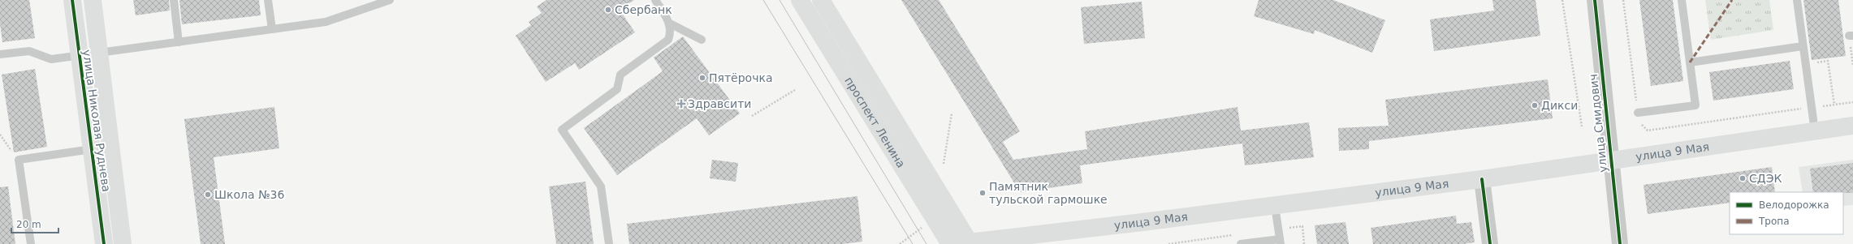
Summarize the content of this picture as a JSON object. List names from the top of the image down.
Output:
{
  "streets": {
    "main road": ["улица Николая Руднева", "проспект Ленина", "улица 9 Мая"],
    "street": ["улица Смидович"]
  },
  "crossings": [
    ["проспект Ленина", "улица 9 Мая"],
    ["улица Смидович", "улица 9 Мая"]
  ],
  "places": {
    "other": [
      "Сбербанк",
      "Пятёрочка",
      "Дикси",
      "СДЭК",
      "Памятник тульской гармошке",
      "Школа №36"
    ],
    "health": ["Здравсити"]
  },
  "legend": ["Велодорожка", "Тропа"],
  "scale_bar": "20 m"
}
